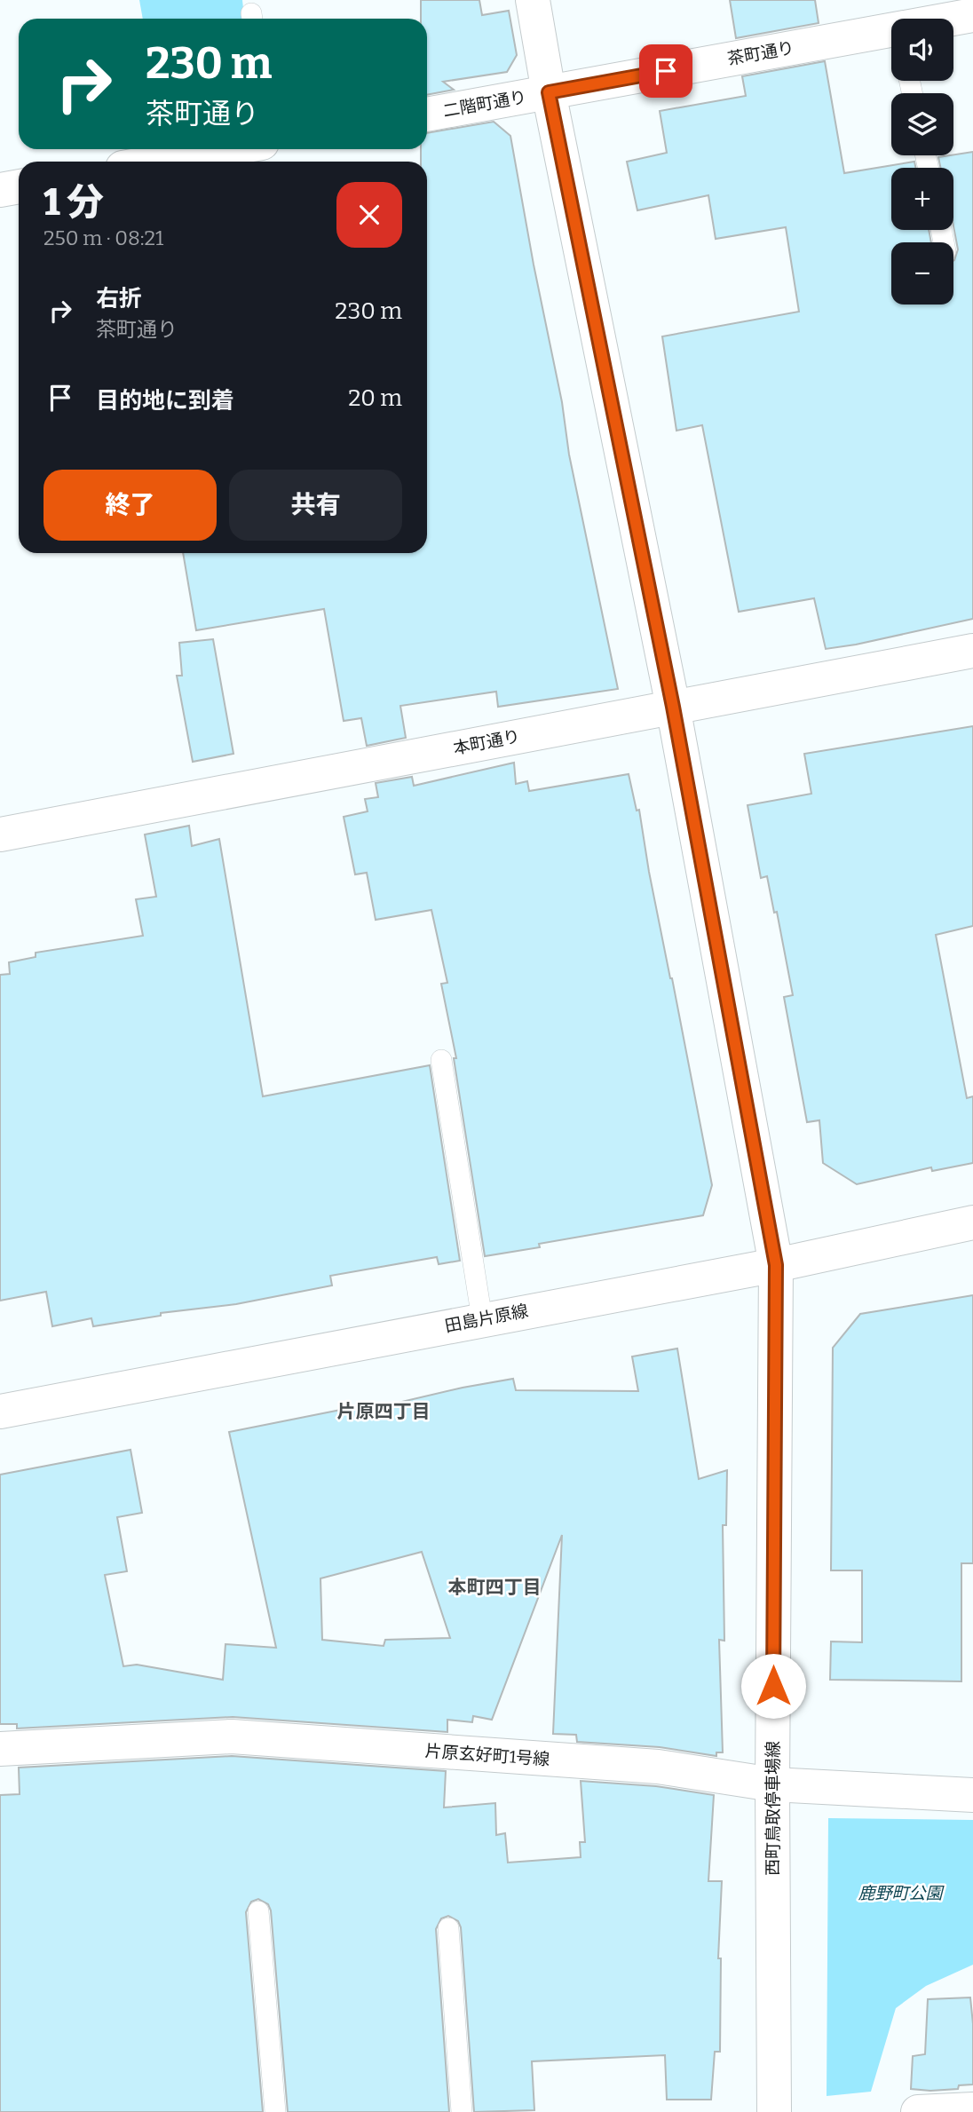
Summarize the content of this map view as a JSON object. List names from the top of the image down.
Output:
{
  "streets": {
    "main road": [
      "茶町通り",
      "二階町通り",
      "本町通り",
      "田島片原線",
      "片原玄好町1号線",
      "西町鳥取停車場線"
    ]
  },
  "crossings": [
    ["茶町通り", "二階町通り"],
    ["茶町通り", "西町鳥取停車場線"],
    ["二階町通り", "西町鳥取停車場線"],
    ["本町通り", "西町鳥取停車場線"],
    ["田島片原線", "西町鳥取停車場線"],
    ["片原玄好町1号線", "西町鳥取停車場線"]
  ],
  "districts": ["片原四丁目", "本町四丁目"],
  "parks": ["鹿野町公園"],
  "page": {
    "map_buttons": ["+", "−"],
    "turn": ["230 m", "茶町通り"],
    "heading": ["1 分", "250 m · 08:21"],
    "list": [
      {
        "name": "右折",
        "note": "茶町通り",
        "value": "230 m"
      },
      {
        "name": "目的地に到着",
        "value": "20 m"
      }
    ],
    "buttons": ["終了", "共有"]
  }
}
